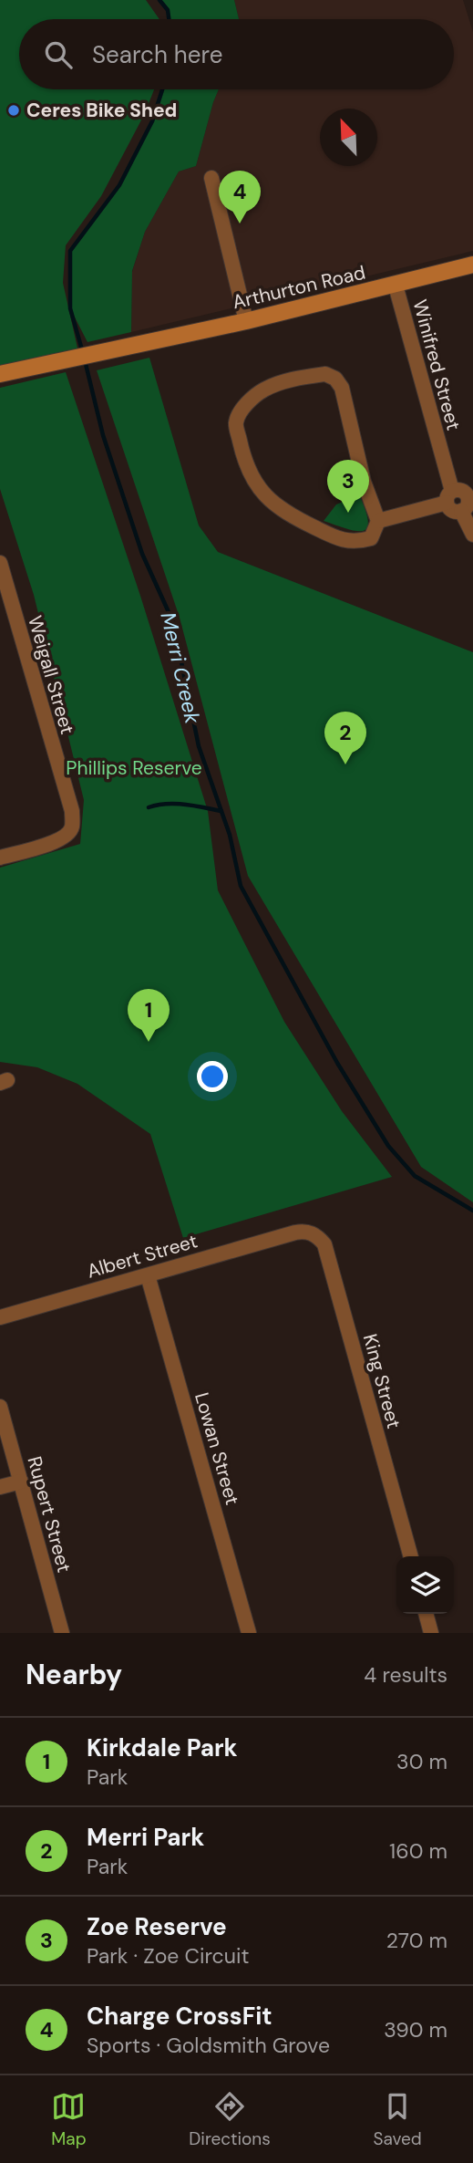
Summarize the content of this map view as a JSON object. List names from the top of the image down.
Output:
{
  "streets": {
    "street": [
      "Arthurton Road",
      "Winifred Street",
      "Weigall Street",
      "Albert Street",
      "King Street",
      "Lowan Street",
      "Rupert Street"
    ]
  },
  "crossings": [
    ["Arthurton Road", "Winifred Street"],
    ["Albert Street", "King Street"],
    ["Albert Street", "Lowan Street"]
  ],
  "water": ["Merri Creek"],
  "parks": ["Phillips Reserve"],
  "places": ["Ceres Bike Shed"],
  "north": "top left",
  "page": {
    "search": "Search here",
    "pins": [
      "4",
      "3",
      "2",
      "1"
    ],
    "heading": ["Nearby", "4 results"],
    "list": [
      {
        "mark": "1",
        "name": "Kirkdale Park",
        "note": "Park",
        "value": "30 m"
      },
      {
        "mark": "2",
        "name": "Merri Park",
        "note": "Park",
        "value": "160 m"
      },
      {
        "mark": "3",
        "name": "Zoe Reserve",
        "note": "Park · Zoe Circuit",
        "value": "270 m"
      },
      {
        "mark": "4",
        "name": "Charge CrossFit",
        "note": "Sports · Goldsmith Grove",
        "value": "390 m"
      }
    ],
    "nav": ["Map", "Directions", "Saved"]
  }
}
